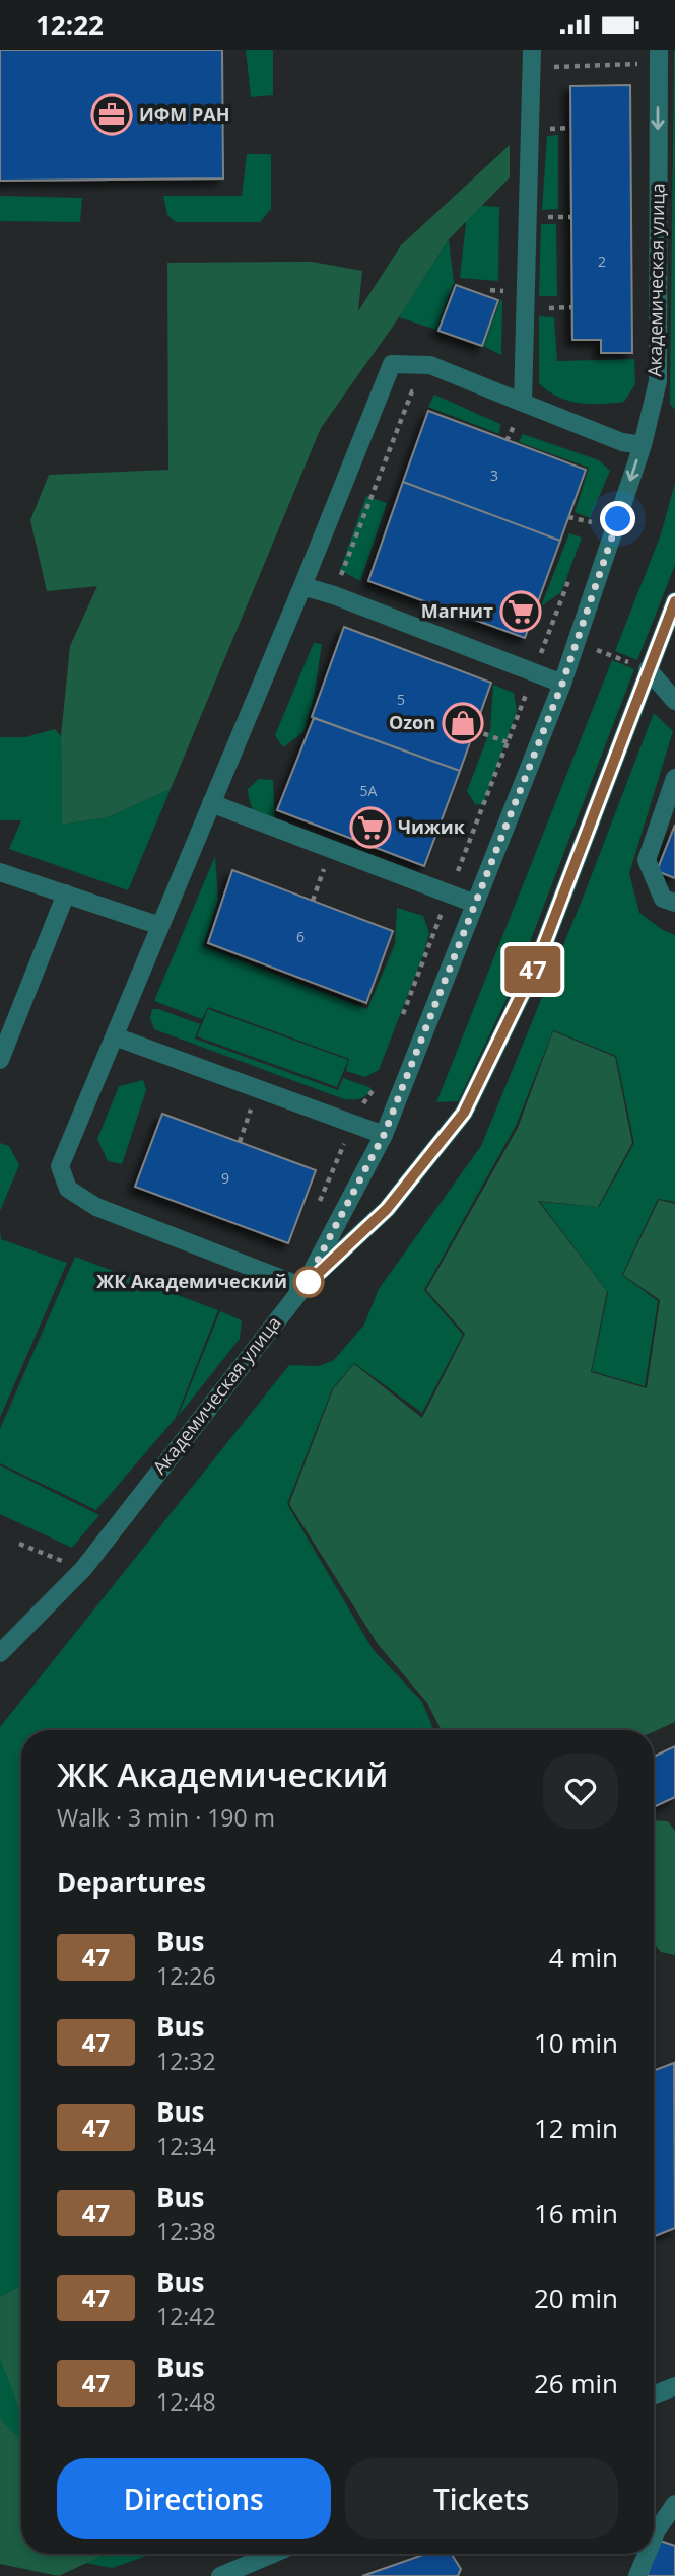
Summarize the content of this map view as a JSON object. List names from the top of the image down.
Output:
{
  "streets": {
    "street": ["Академическая улица"]
  },
  "places": {
    "office": ["ИФМ РАН"],
    "supermarket": ["Магнит", "Чижик"],
    "shop": ["Ozon"],
    "other": ["ЖК Академический"]
  },
  "lines": ["bus line 47"],
  "house_numbers": [
    "2",
    "3",
    "5",
    "5А",
    "6",
    "9"
  ],
  "page": {
    "status": "12:22",
    "on_map": "47",
    "heading": [
      ["ЖК Академический", "Walk · 3 min · 190 m"],
      "Departures"
    ],
    "list": [
      {
        "mark": "47",
        "name": "Bus",
        "note": "12:26",
        "value": "4 min"
      },
      {
        "mark": "47",
        "name": "Bus",
        "note": "12:32",
        "value": "10 min"
      },
      {
        "mark": "47",
        "name": "Bus",
        "note": "12:34",
        "value": "12 min"
      },
      {
        "mark": "47",
        "name": "Bus",
        "note": "12:38",
        "value": "16 min"
      },
      {
        "mark": "47",
        "name": "Bus",
        "note": "12:42",
        "value": "20 min"
      },
      {
        "mark": "47",
        "name": "Bus",
        "note": "12:48",
        "value": "26 min"
      }
    ],
    "buttons": ["Directions", "Tickets"]
  }
}
